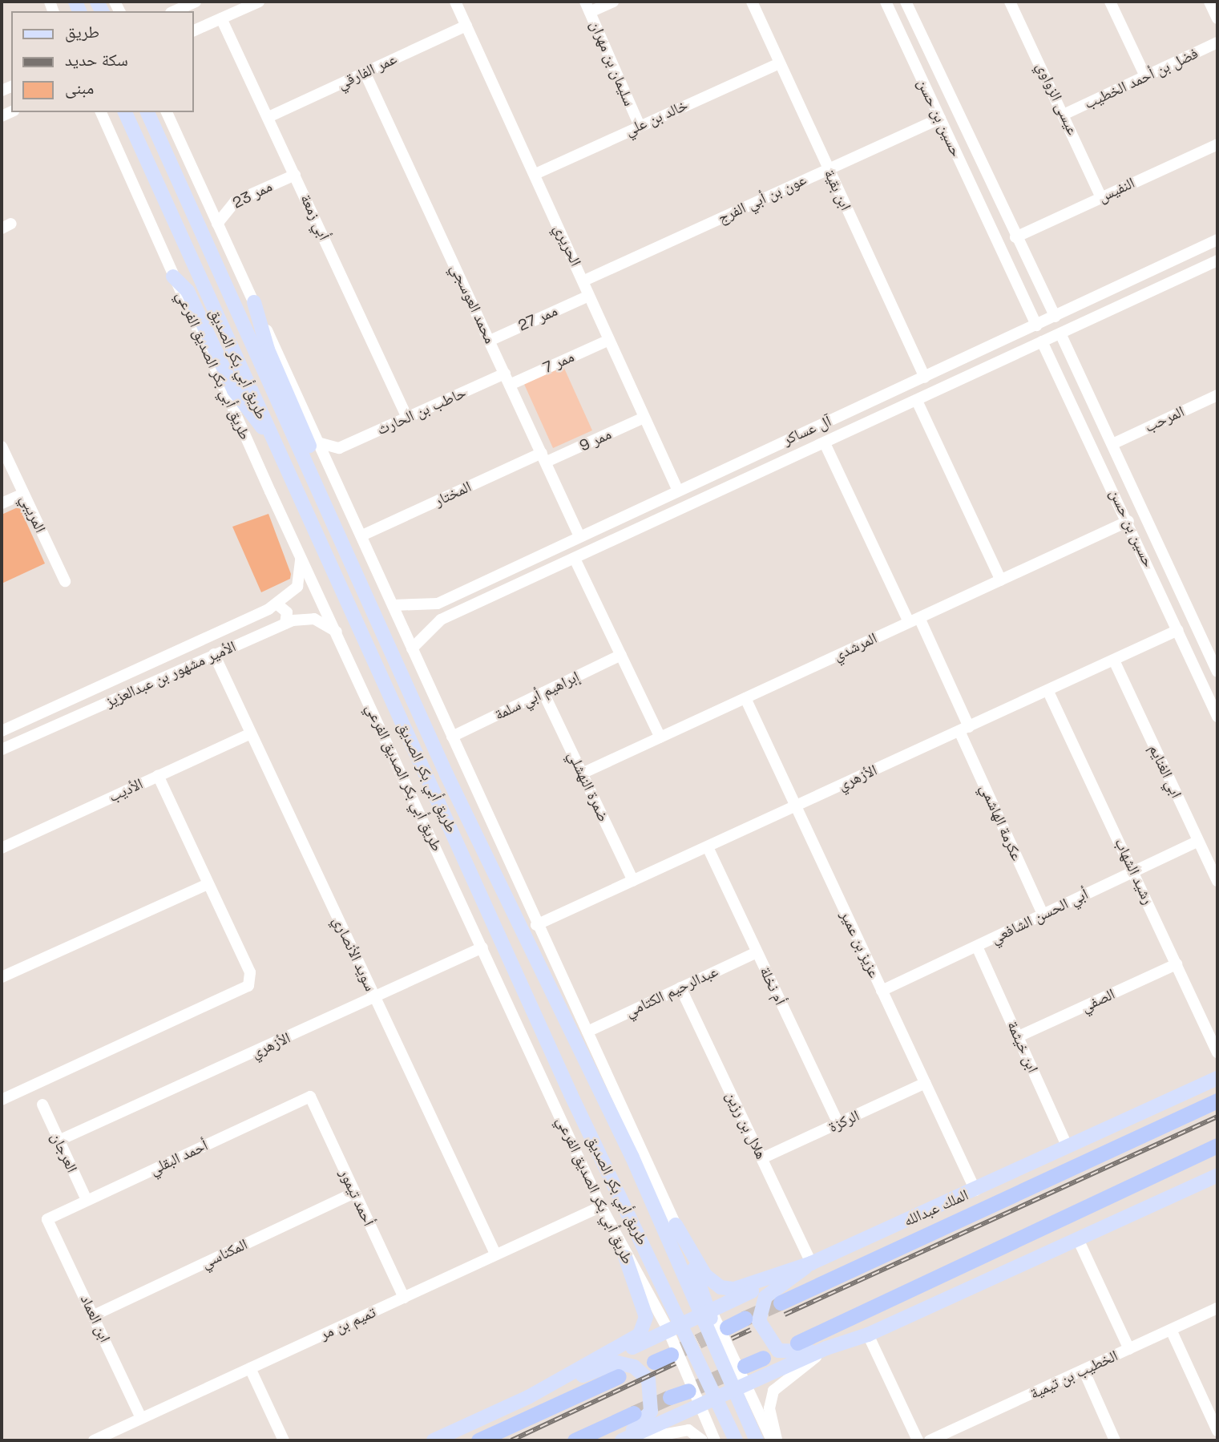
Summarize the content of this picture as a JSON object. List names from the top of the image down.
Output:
{
  "streets": {
    "highway": ["الملك عبدالله"],
    "main road": ["طريق أبي بكر الصديق"],
    "street": [
      "سليمان بن مهران",
      "عمر الفارقي",
      "فضل بن أحمد الخطيب",
      "عيسى الزواوي",
      "خالد بن علي",
      "حسين بن حسن",
      "ابن بقية",
      "النفيس",
      "ممر 23",
      "عون بن أبي الفرج",
      "أبي زمعة",
      "الحريري",
      "محمد العوسجي",
      "ممر 27",
      "ممر 7",
      "طريق أبي بكر الصديق الفرعي",
      "حاطب بن الحارث",
      "المرحب",
      "آل عساكر",
      "ممر 9",
      "المختار",
      "المريبي",
      "المرشدي",
      "الأمير مشهور بن عبدالعزيز",
      "إبراهيم أبي سلمة",
      "ابي الغنايم",
      "الأزهري",
      "ضمرة النهشلي",
      "الأديب",
      "عكرمة الهاشمي",
      "رشيد الشهاب",
      "أبي الحسن الشافعي",
      "عزيز بن عمير",
      "سويد الأنصاري",
      "أم نخلة",
      "عبدالرحيم الكتامي",
      "الصفي",
      "ابن خيثمة",
      "الركزة",
      "هلال بن رزين",
      "العرجان",
      "أحمد البقلي",
      "أحمد تيمور",
      "المكناسي",
      "ابن العماد",
      "تميم بن مر",
      "الخطيب بن تيمية"
    ]
  },
  "crossings": [
    ["سليمان بن مهران", "خالد بن علي"],
    ["عمر الفارقي", "أبي زمعة"],
    ["عمر الفارقي", "الحريري"],
    ["عمر الفارقي", "محمد العوسجي"],
    ["فضل بن أحمد الخطيب", "عيسى الزواوي"],
    ["عيسى الزواوي", "النفيس"],
    ["خالد بن علي", "ابن بقية"],
    ["خالد بن علي", "الحريري"],
    ["حسين بن حسن", "النفيس"],
    ["حسين بن حسن", "عون بن أبي الفرج"],
    ["حسين بن حسن", "المرحب"],
    ["حسين بن حسن", "آل عساكر"],
    ["حسين بن حسن", "المرشدي"],
    ["حسين بن حسن", "الأزهري"],
    ["ابن بقية", "عون بن أبي الفرج"],
    ["ابن بقية", "آل عساكر"],
    ["ممر 23", "أبي زمعة"],
    ["عون بن أبي الفرج", "الحريري"],
    ["أبي زمعة", "حاطب بن الحارث"],
    ["الحريري", "ممر 27"],
    ["الحريري", "ممر 7"],
    ["الحريري", "آل عساكر"],
    ["الحريري", "ممر 9"],
    ["محمد العوسجي", "ممر 27"],
    ["محمد العوسجي", "ممر 7"],
    ["محمد العوسجي", "حاطب بن الحارث"],
    ["محمد العوسجي", "آل عساكر"],
    ["محمد العوسجي", "ممر 9"],
    ["محمد العوسجي", "المختار"],
    ["ممر 7", "حاطب بن الحارث"],
    ["طريق أبي بكر الصديق الفرعي", "الأمير مشهور بن عبدالعزيز"],
    ["طريق أبي بكر الصديق الفرعي", "الأزهري"],
    ["طريق أبي بكر الصديق الفرعي", "تميم بن مر"],
    ["آل عساكر", "عكرمة الهاشمي"],
    ["ممر 9", "المختار"],
    ["المرشدي", "ضمرة النهشلي"],
    ["المرشدي", "عكرمة الهاشمي"],
    ["المرشدي", "عزيز بن عمير"],
    ["الأمير مشهور بن عبدالعزيز", "سويد الأنصاري"],
    ["إبراهيم أبي سلمة", "ضمرة النهشلي"],
    ["ابي الغنايم", "الأزهري"],
    ["ابي الغنايم", "أبي الحسن الشافعي"],
    ["الأزهري", "ضمرة النهشلي"],
    ["الأزهري", "عكرمة الهاشمي"],
    ["الأزهري", "رشيد الشهاب"],
    ["الأزهري", "عزيز بن عمير"],
    ["الأزهري", "سويد الأنصاري"],
    ["الأزهري", "أم نخلة"],
    ["الأزهري", "العرجان"],
    ["الأديب", "سويد الأنصاري"],
    ["عكرمة الهاشمي", "أبي الحسن الشافعي"],
    ["رشيد الشهاب", "أبي الحسن الشافعي"],
    ["رشيد الشهاب", "الصفي"],
    ["أبي الحسن الشافعي", "عزيز بن عمير"],
    ["أبي الحسن الشافعي", "ابن خيثمة"],
    ["عزيز بن عمير", "الركزة"],
    ["عزيز بن عمير", "الملك عبدالله"],
    ["سويد الأنصاري", "تميم بن مر"],
    ["أم نخلة", "عبدالرحيم الكتامي"],
    ["أم نخلة", "الركزة"],
    ["عبدالرحيم الكتامي", "هلال بن رزين"],
    ["الصفي", "ابن خيثمة"],
    ["ابن خيثمة", "الملك عبدالله"],
    ["الركزة", "هلال بن رزين"],
    ["هلال بن رزين", "الملك عبدالله"],
    ["العرجان", "أحمد البقلي"],
    ["أحمد البقلي", "أحمد تيمور"],
    ["أحمد البقلي", "ابن العماد"],
    ["أحمد تيمور", "المكناسي"],
    ["أحمد تيمور", "تميم بن مر"],
    ["المكناسي", "ابن العماد"],
    ["ابن العماد", "تميم بن مر"]
  ],
  "legend": ["طريق", "سكة حديد", "مبنى"]
}
